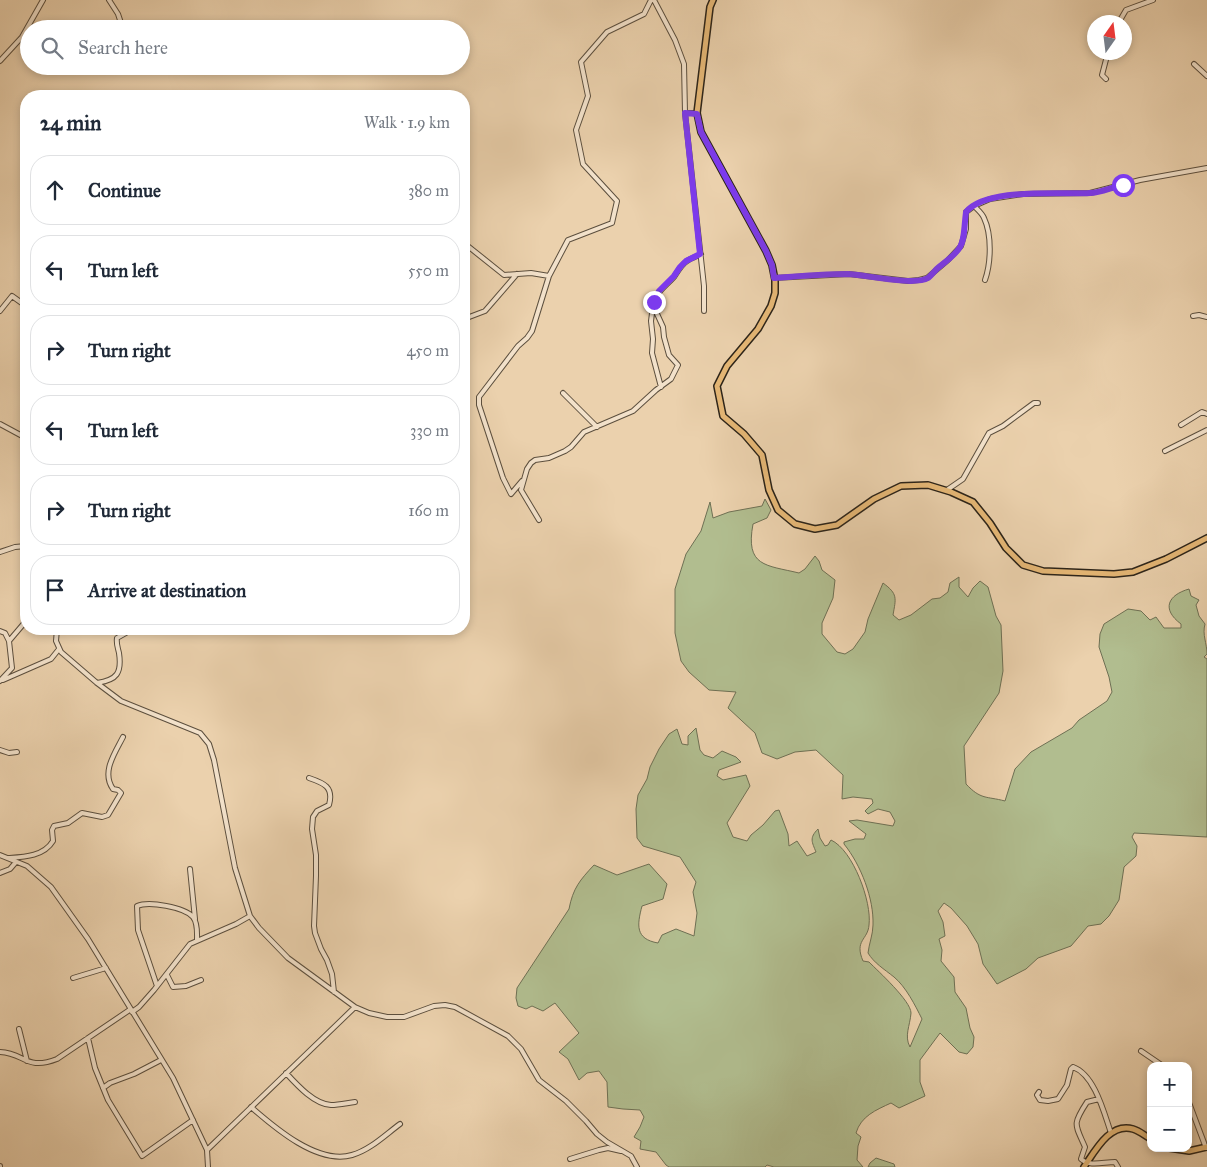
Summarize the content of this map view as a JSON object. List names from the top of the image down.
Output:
{
  "north": "top",
  "page": {
    "search": "Search here",
    "heading": ["24 min", "Walk · 1.9 km"],
    "list": [
      ["Continue", "380 m"],
      ["Turn left", "550 m"],
      ["Turn right", "450 m"],
      ["Turn left", "330 m"],
      ["Turn right", "160 m"],
      "Arrive at destination"
    ],
    "map_buttons": ["+", "−"]
  }
}
